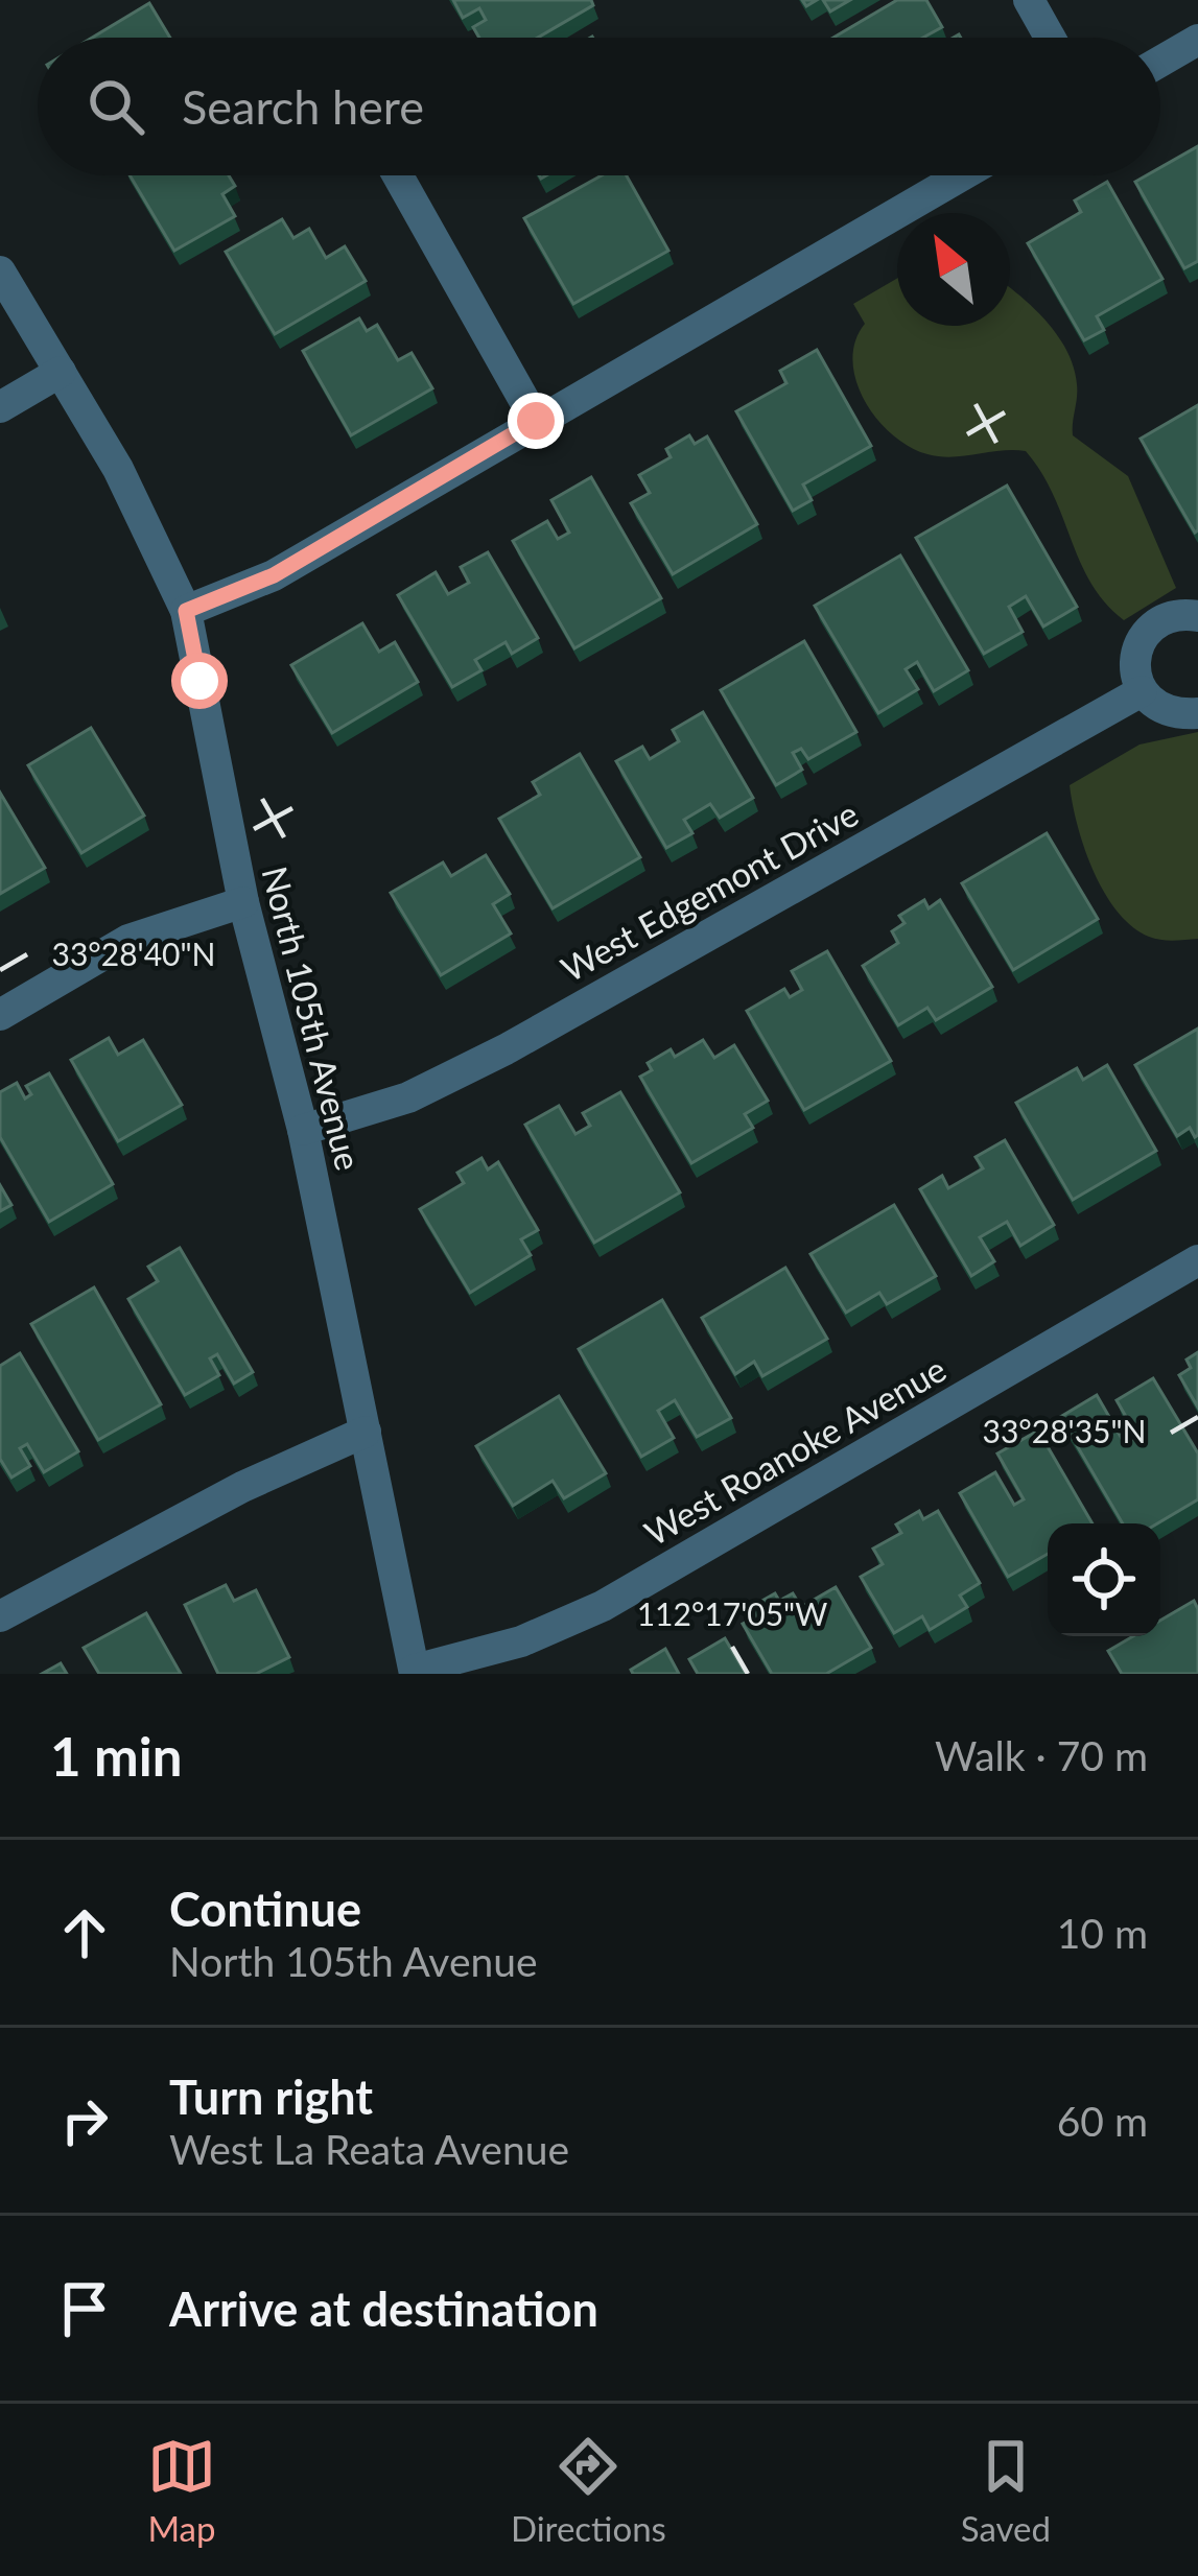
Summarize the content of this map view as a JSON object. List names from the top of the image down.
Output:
{
  "streets": {
    "street": ["West Edgemont Drive", "North 105th Avenue", "West Roanoke Avenue"]
  },
  "crossings": [
    ["West Edgemont Drive", "North 105th Avenue"],
    ["North 105th Avenue", "West Roanoke Avenue"]
  ],
  "north": "top left",
  "page": {
    "search": "Search here",
    "heading": ["1 min", "Walk · 70 m"],
    "list": [
      ["Continue", "North 105th Avenue", "10 m"],
      ["Turn right", "West La Reata Avenue", "60 m"],
      "Arrive at destination"
    ],
    "nav": ["Map", "Directions", "Saved"]
  },
  "coordinates": ["33°28'40\"N", "33°28'35\"N", "112°17'05\"W"]
}
